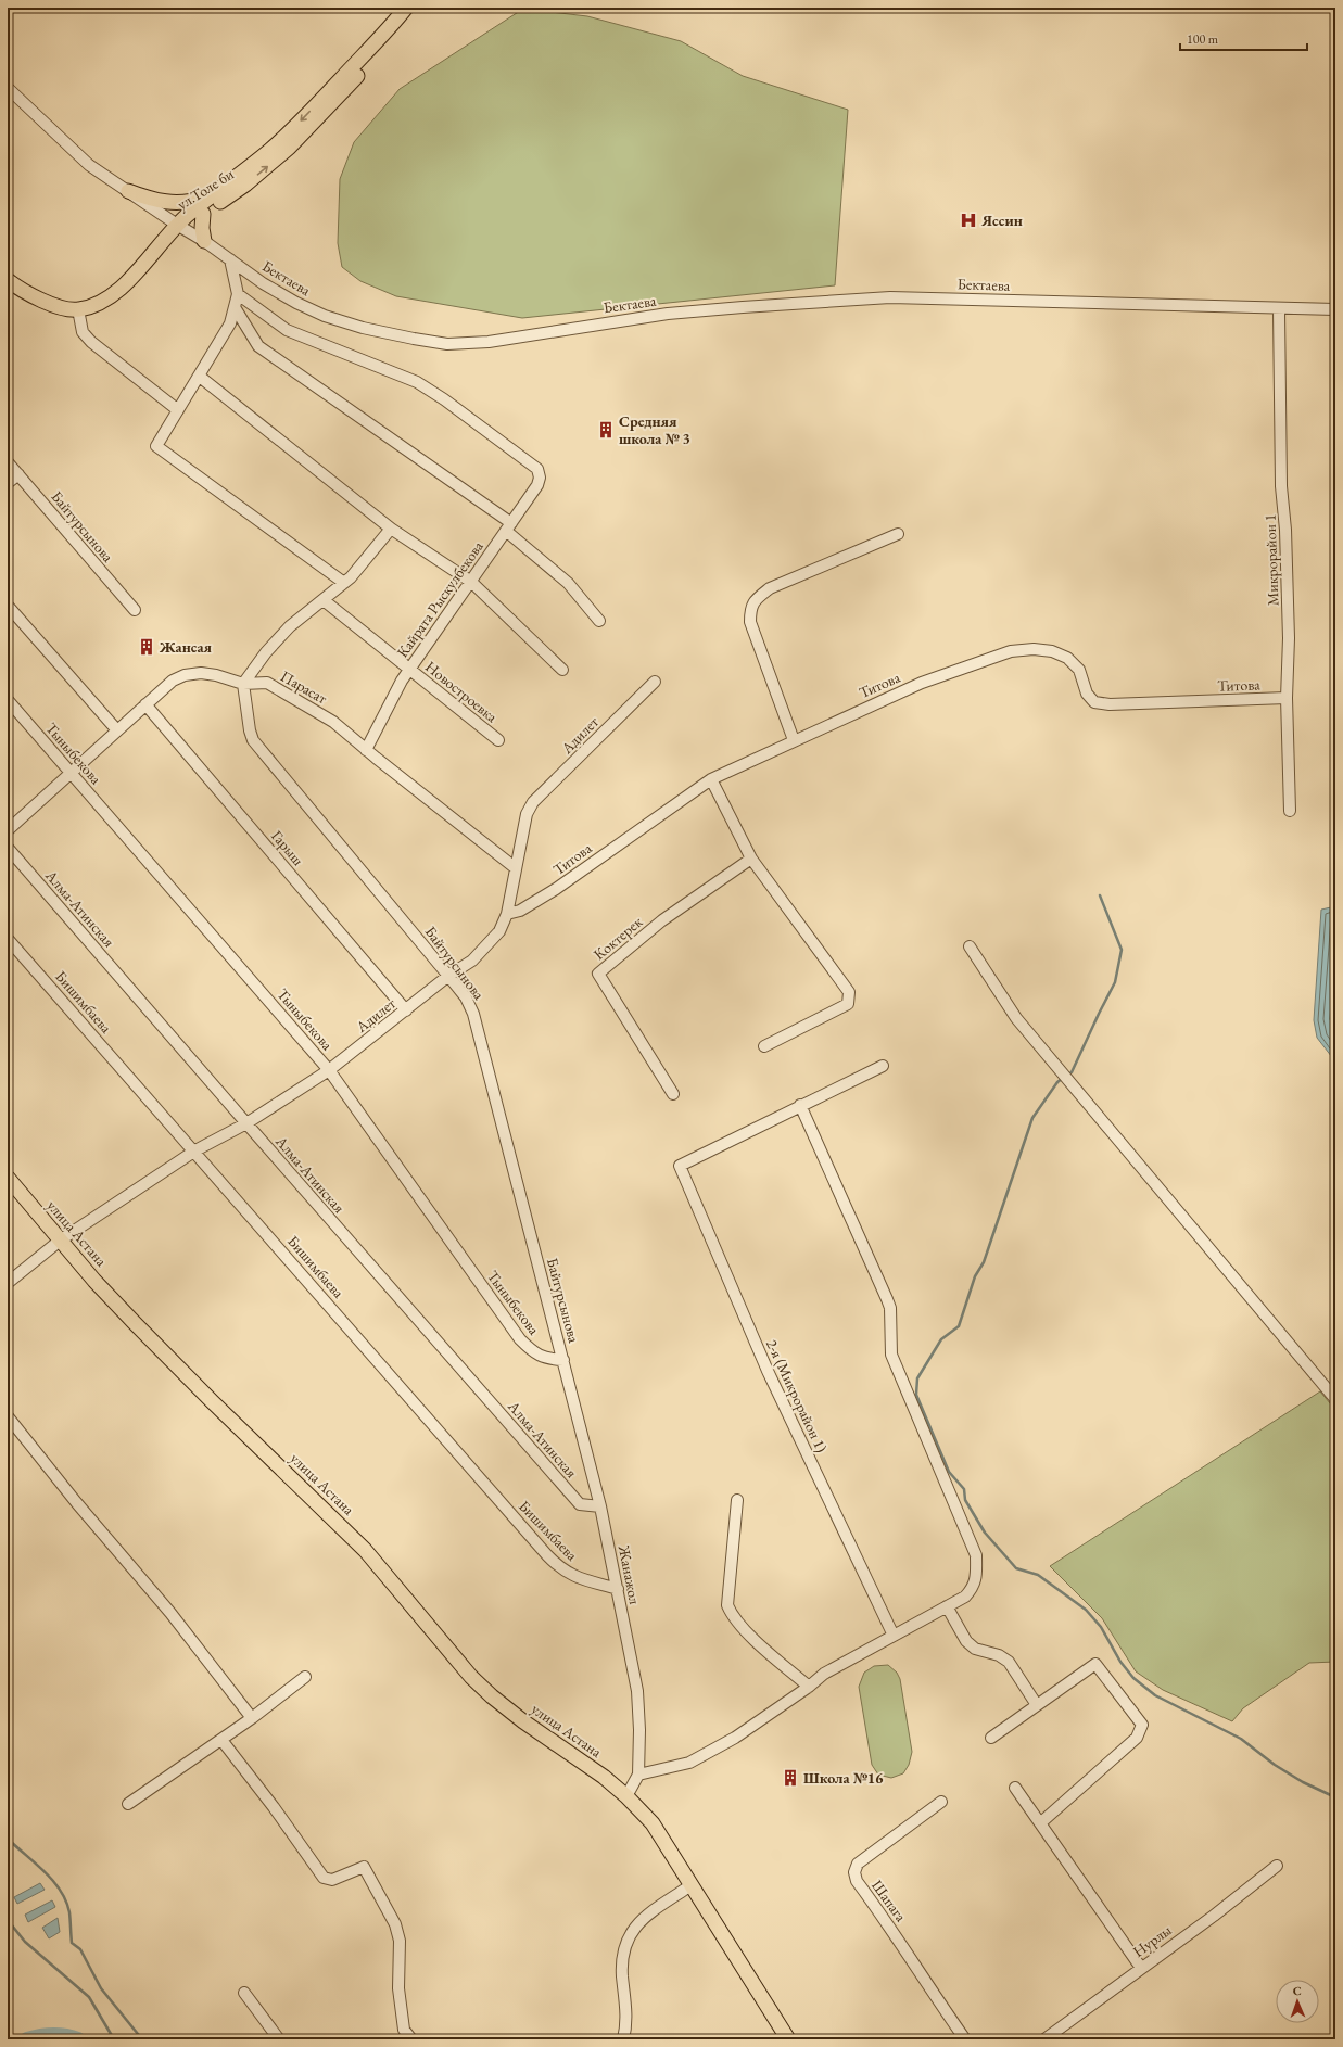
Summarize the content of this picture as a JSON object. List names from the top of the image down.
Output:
{
  "streets": {
    "main road": ["ул.Толе би", "улица Астана"],
    "street": [
      "Бектаева",
      "Байтурсынова",
      "Микрорайон 1",
      "Кайрата Рыскулбекова",
      "Титова",
      "Парасат",
      "Новостроевка",
      "Адилет",
      "Тыныбекова",
      "Гарыш",
      "Алма-Атинская",
      "Коктерек",
      "Бишимбаева",
      "2-я (Микрорайон 1)",
      "Жанажол",
      "Шапага",
      "Нурлы"
    ]
  },
  "crossings": [
    ["ул.Толе би", "Бектаева"],
    ["Бектаева", "Микрорайон 1"],
    ["Байтурсынова", "Парасат"],
    ["Байтурсынова", "Адилет"],
    ["Байтурсынова", "Тыныбекова"],
    ["Байтурсынова", "Жанажол"],
    ["Микрорайон 1", "Титова"],
    ["Кайрата Рыскулбекова", "Парасат"],
    ["Кайрата Рыскулбекова", "Новостроевка"],
    ["Титова", "Адилет"],
    ["Парасат", "Адилет"],
    ["Парасат", "Тыныбекова"],
    ["Парасат", "Гарыш"],
    ["Адилет", "Тыныбекова"],
    ["Адилет", "Гарыш"],
    ["Адилет", "Алма-Атинская"],
    ["Адилет", "Бишимбаева"],
    ["Адилет", "улица Астана"],
    ["Тыныбекова", "Жанажол"],
    ["Алма-Атинская", "Жанажол"],
    ["Бишимбаева", "Жанажол"],
    ["улица Астана", "Жанажол"]
  ],
  "places": {
    "hospital": ["Яссин"],
    "building": ["Средняя школа № 3", "Жансая", "Школа №16"]
  },
  "scale_bar": "100 m",
  "north": "top"
}
